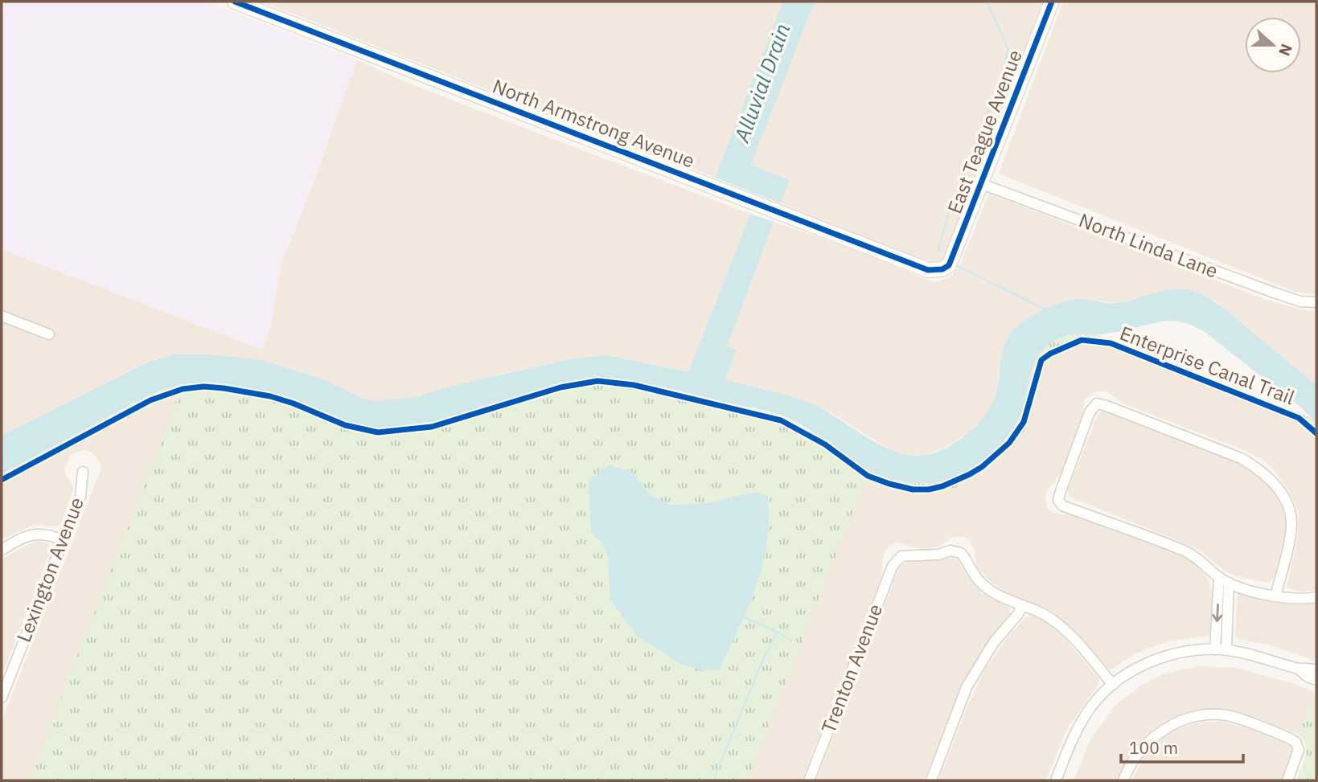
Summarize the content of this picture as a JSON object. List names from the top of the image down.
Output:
{
  "streets": {
    "street": [
      "North Armstrong Avenue",
      "East Teague Avenue",
      "North Linda Lane",
      "Lexington Avenue",
      "Trenton Avenue"
    ],
    "cycle path": ["Enterprise Canal Trail"]
  },
  "crossings": [
    ["North Armstrong Avenue", "East Teague Avenue"],
    ["East Teague Avenue", "North Linda Lane"]
  ],
  "water": ["Alluvial Drain"],
  "scale_bar": "100 m",
  "north": "right"
}
